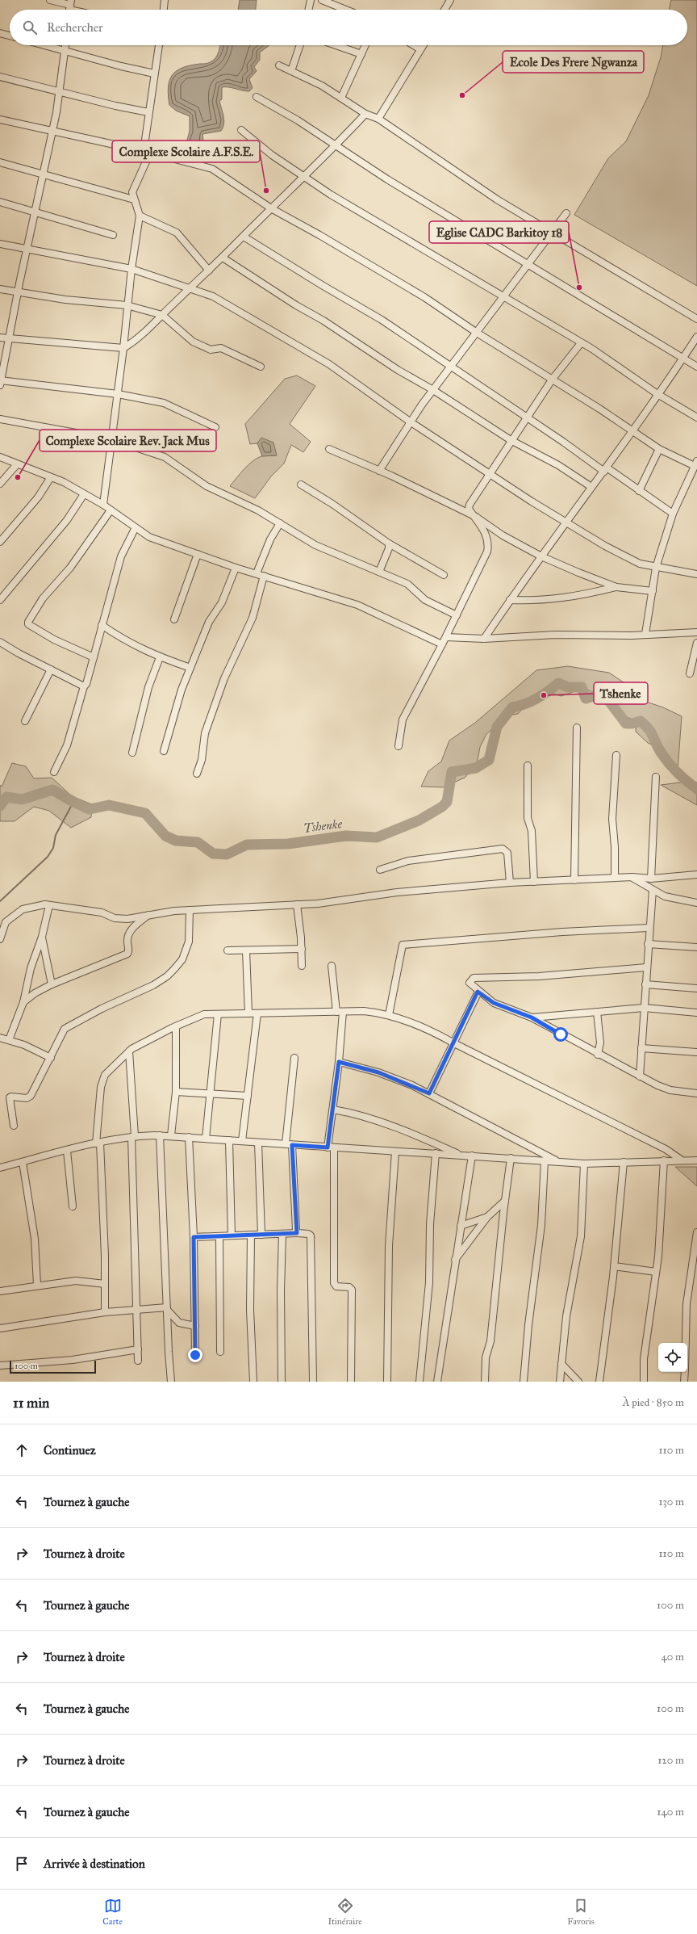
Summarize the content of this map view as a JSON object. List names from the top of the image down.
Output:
{
  "water": ["Tshenke"],
  "places": [
    "Ecole Des Frere Ngwanza",
    "Complexe Scolaire A.F.S.E.",
    "Eglise CADC Barkitoy 18",
    "Complexe Scolaire Rev. Jack Mus",
    "Tshenke"
  ],
  "scale_bar": "100 m",
  "page": {
    "search": "Rechercher",
    "scale": "100 m",
    "heading": ["11 min", "À pied · 850 m"],
    "list": [
      ["Continuez", "110 m"],
      ["Tournez à gauche", "130 m"],
      ["Tournez à droite", "110 m"],
      ["Tournez à gauche", "100 m"],
      ["Tournez à droite", "40 m"],
      ["Tournez à gauche", "100 m"],
      ["Tournez à droite", "120 m"],
      ["Tournez à gauche", "140 m"],
      "Arrivée à destination"
    ],
    "nav": ["Carte", "Itinéraire", "Favoris"]
  }
}
